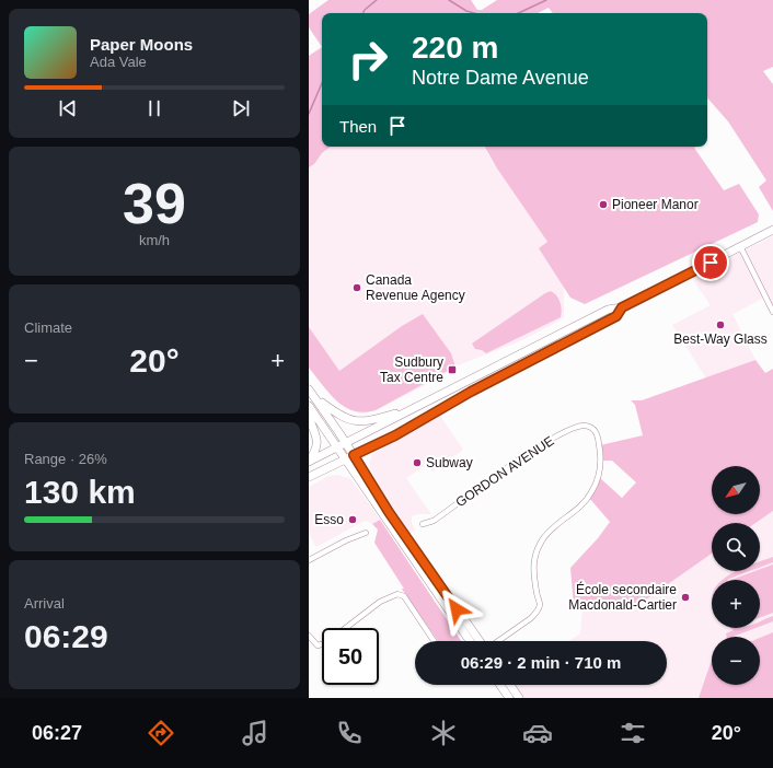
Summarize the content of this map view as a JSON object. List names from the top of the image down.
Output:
{
  "streets": {
    "street": ["GORDON AVENUE"]
  },
  "places": {
    "other": [
      "Pioneer Manor",
      "Canada Revenue Agency",
      "Best-Way Glass",
      "Subway",
      "Esso",
      "École secondaire Macdonald-Cartier"
    ],
    "transit": ["Sudbury Tax Centre"]
  },
  "north": "bottom left",
  "page": {
    "turn": ["220 m", "Notre Dame Avenue"],
    "song": ["Paper Moons", "Ada Vale"],
    "then": "Then",
    "tile": [
      ["39", "km/h"],
      "Climate",
      ["Range · 26%", "130 km"],
      ["Arrival", "06:29"]
    ],
    "heat": ["−", "20°", "+"],
    "map_buttons": ["+", "−"],
    "limit": "50",
    "trip": "06:29 · 2 min · 710 m",
    "tabs": ["06:27", "20°"]
  }
}
